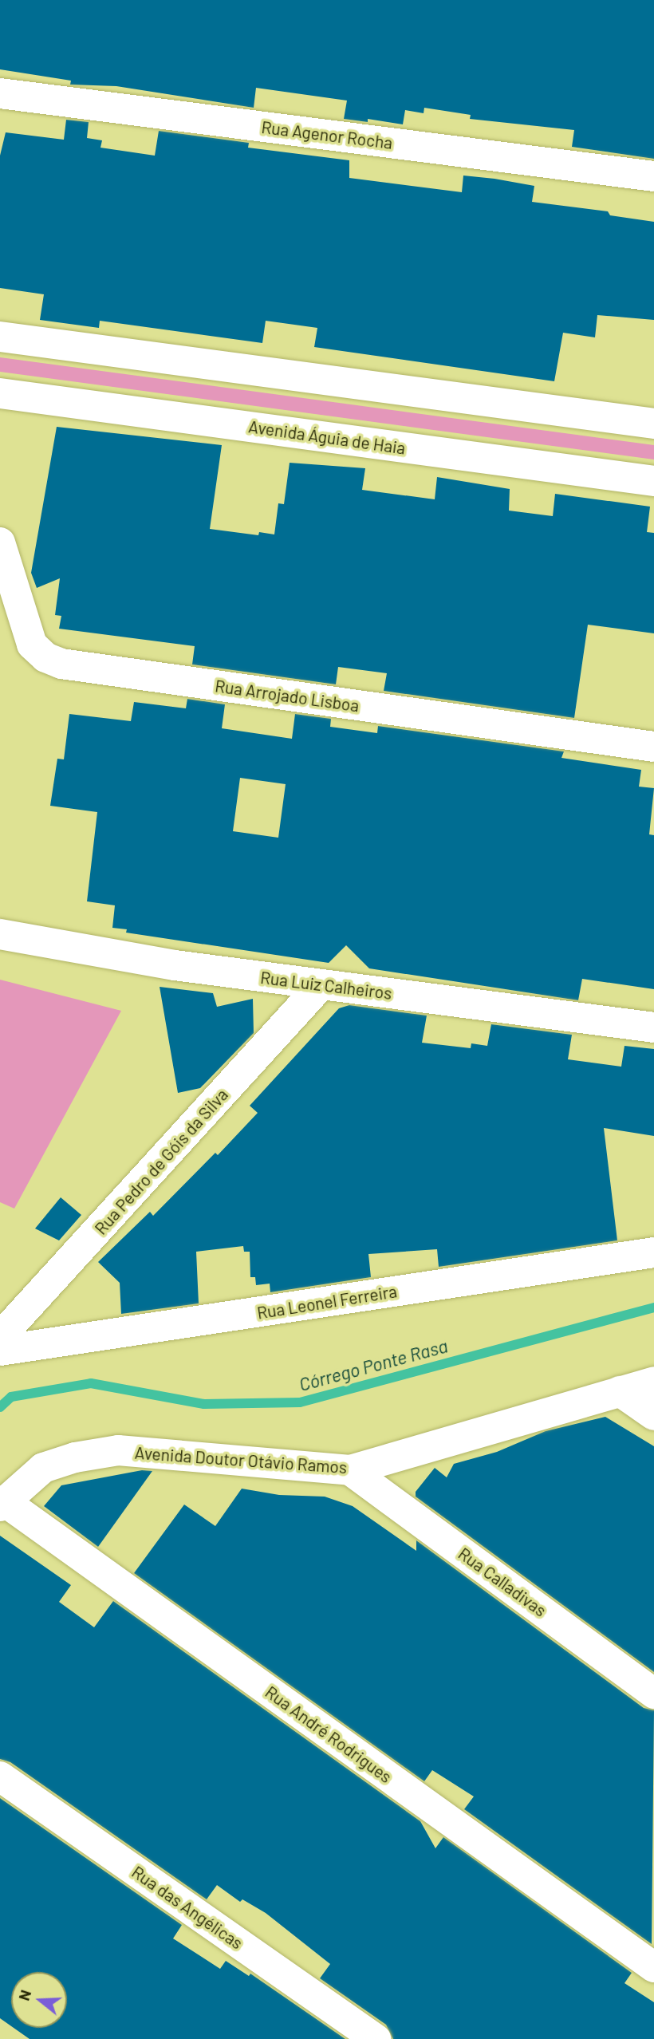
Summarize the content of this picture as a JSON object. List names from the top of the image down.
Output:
{
  "streets": {
    "street": [
      "Rua Agenor Rocha",
      "Avenida Águia de Haia",
      "Rua Arrojado Lisboa",
      "Rua Luiz Calheiros",
      "Rua Pedro de Góis da Silva",
      "Rua Leonel Ferreira",
      "Avenida Doutor Otávio Ramos",
      "Rua Calladivas",
      "Rua André Rodrigues",
      "Rua das Angélicas"
    ]
  },
  "crossings": [
    ["Rua Luiz Calheiros", "Rua Pedro de Góis da Silva"],
    ["Avenida Doutor Otávio Ramos", "Rua Calladivas"],
    ["Avenida Doutor Otávio Ramos", "Rua André Rodrigues"]
  ],
  "water": ["Córrego Ponte Rasa"],
  "north": "left"
}
